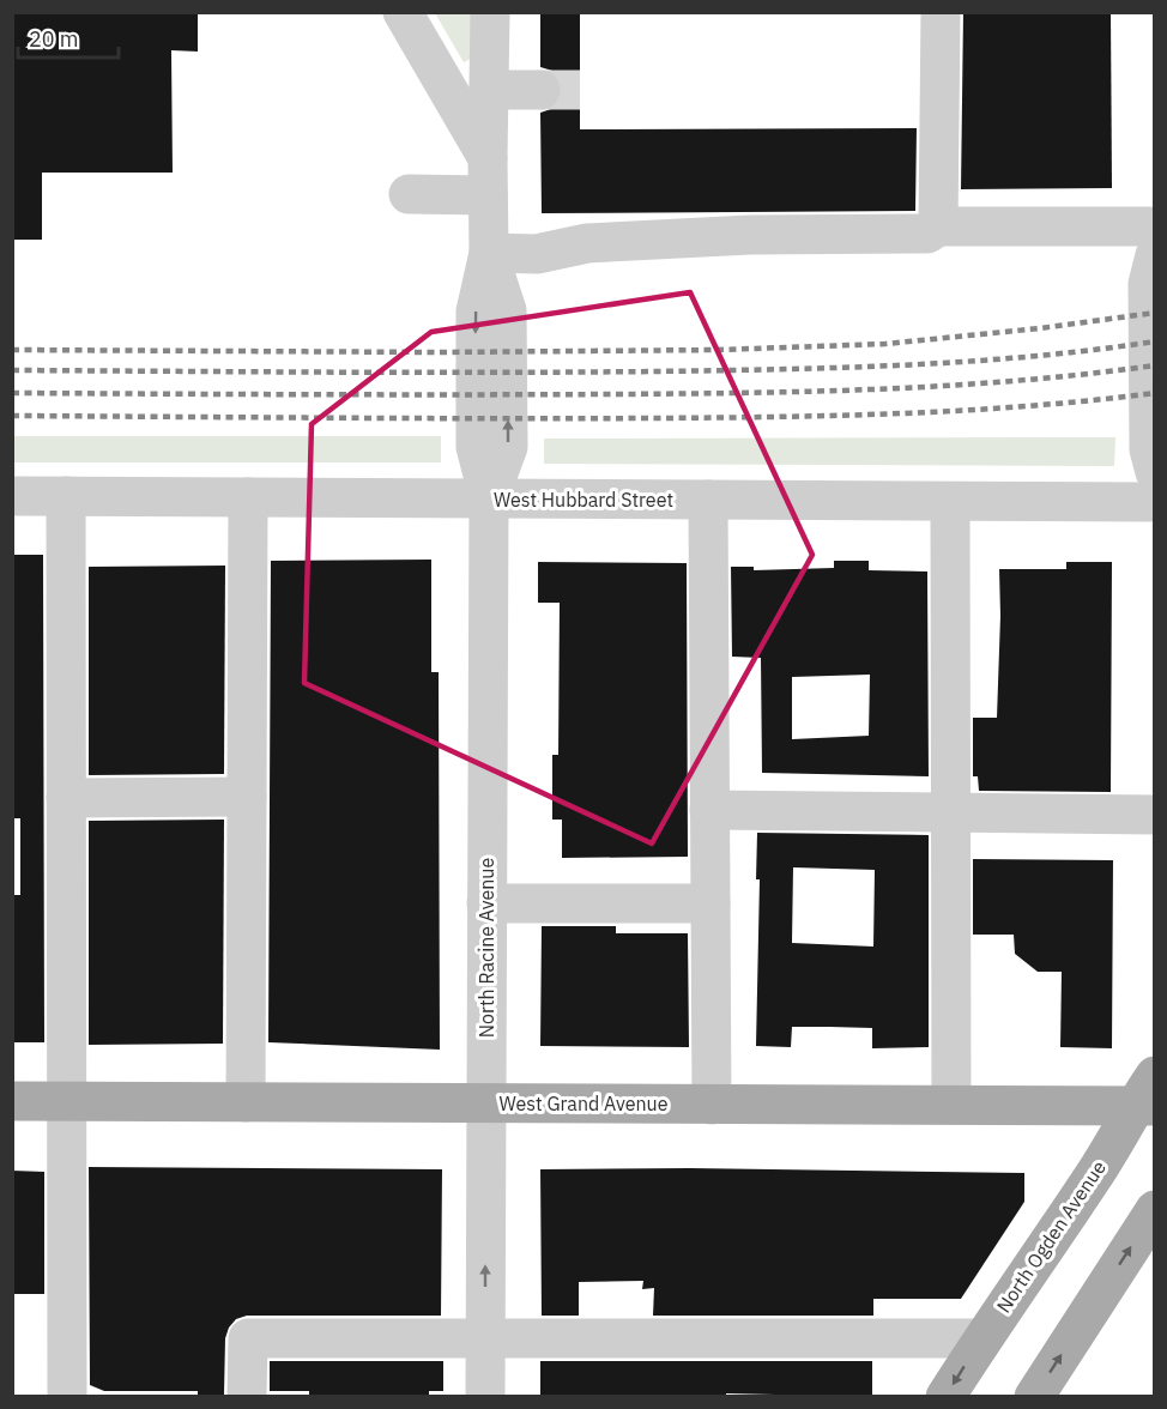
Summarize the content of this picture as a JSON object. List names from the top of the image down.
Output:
{
  "streets": {
    "main road": ["West Grand Avenue", "North Ogden Avenue"],
    "street": ["West Hubbard Street", "North Racine Avenue"]
  },
  "crossings": [
    ["West Hubbard Street", "North Racine Avenue"],
    ["North Racine Avenue", "West Grand Avenue"],
    ["West Grand Avenue", "North Ogden Avenue"]
  ],
  "scale_bar": "20 m"
}
